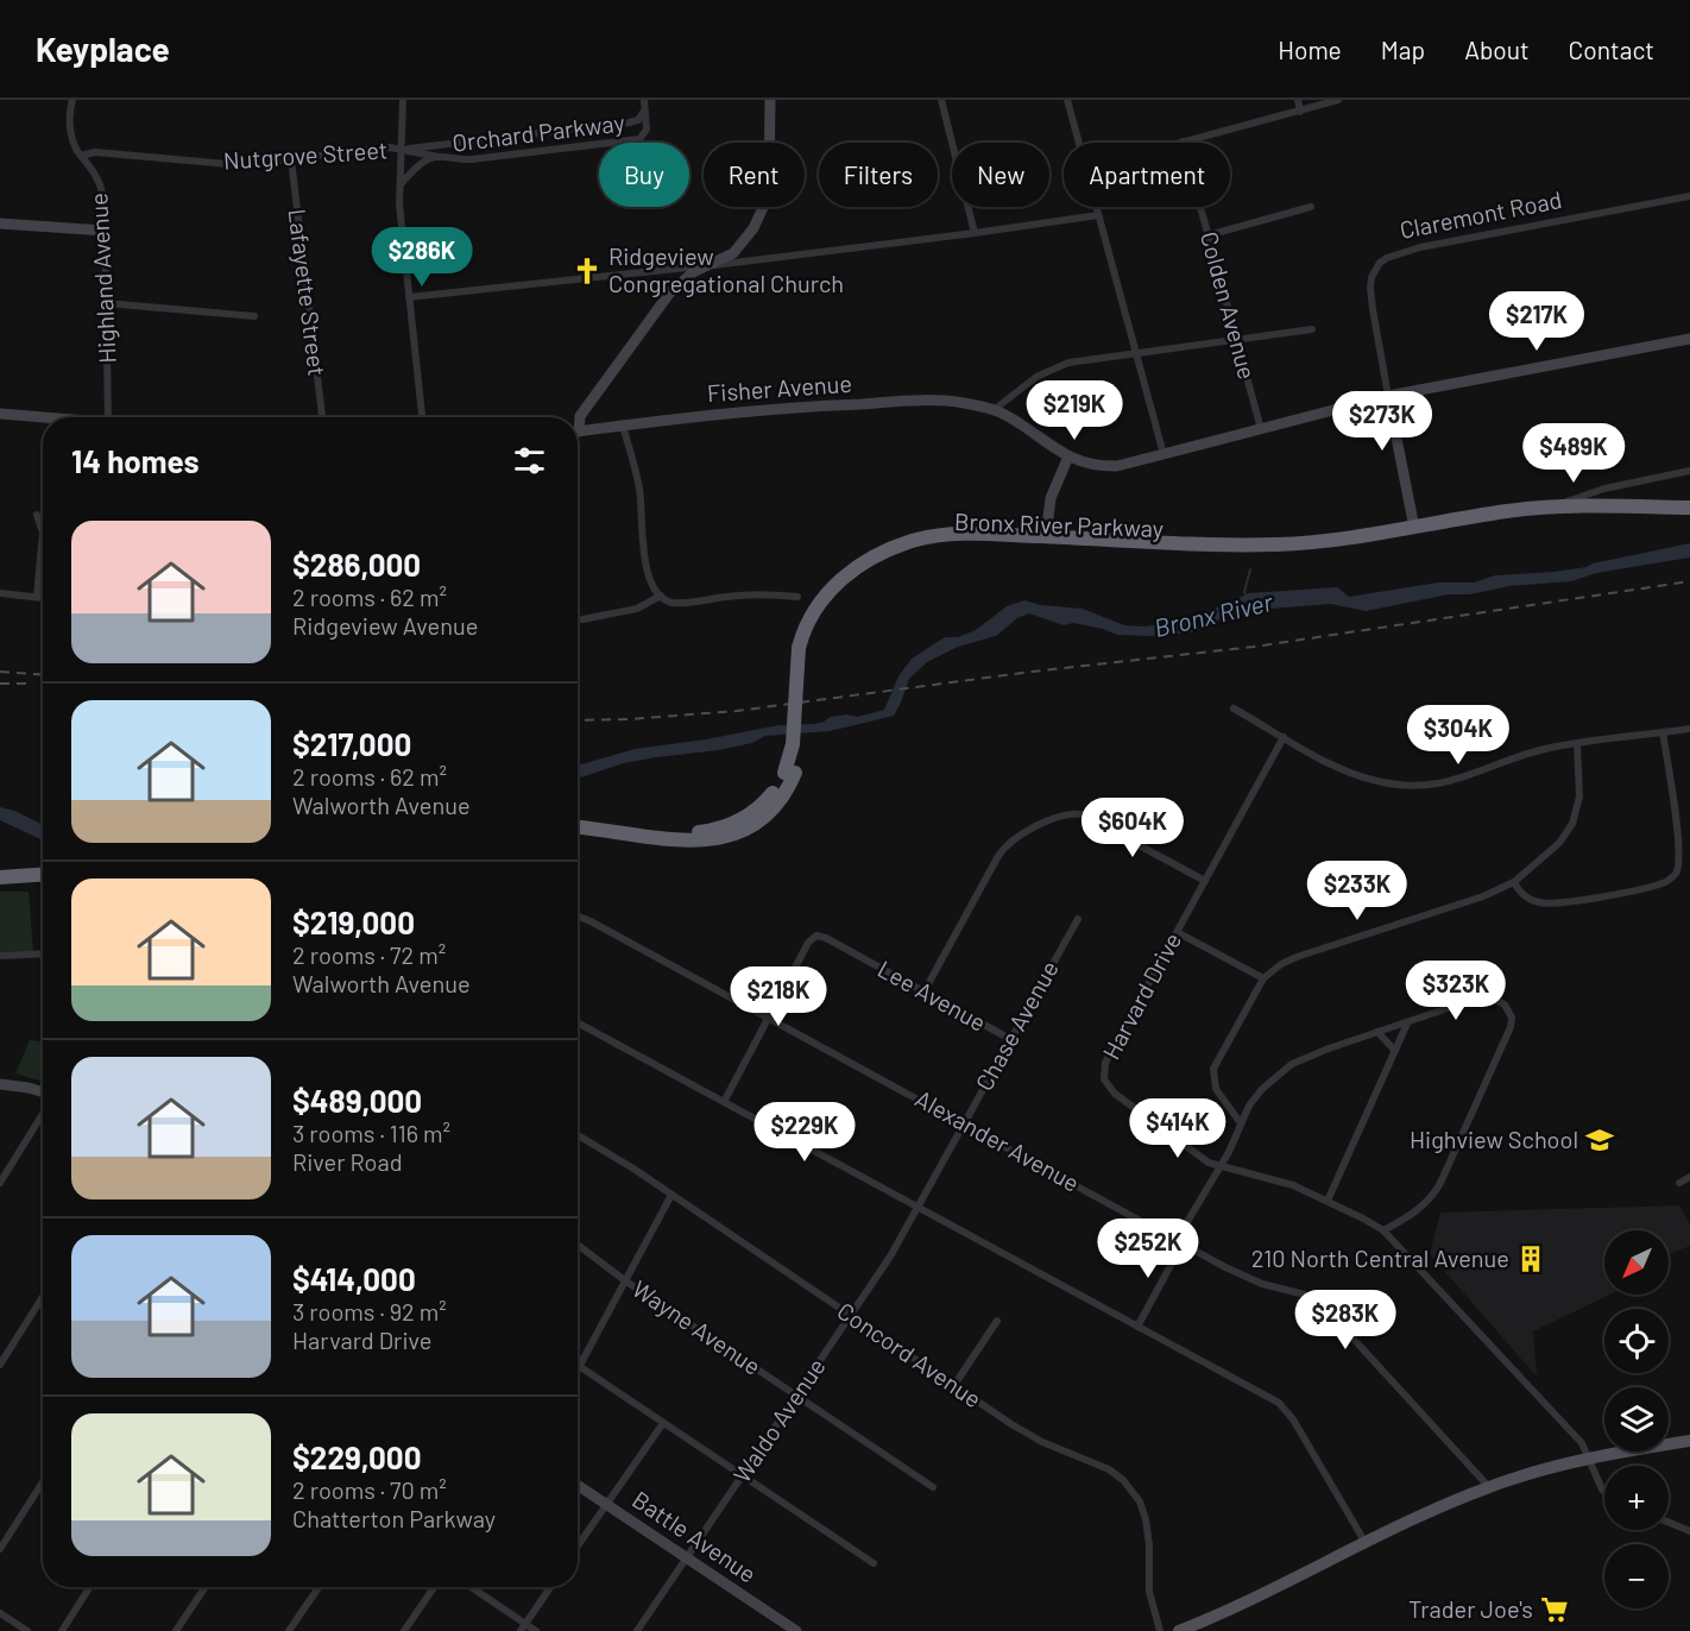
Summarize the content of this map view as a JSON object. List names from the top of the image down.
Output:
{
  "streets": {
    "highway": ["Bronx River Parkway"],
    "street": [
      "Orchard Parkway",
      "Nutgrove Street",
      "Claremont Road",
      "Highland Avenue",
      "Lafayette Street",
      "Colden Avenue",
      "Fisher Avenue",
      "Lee Avenue",
      "Harvard Drive",
      "Chase Avenue",
      "Alexander Avenue",
      "Wayne Avenue",
      "Concord Avenue",
      "Waldo Avenue",
      "Battle Avenue"
    ]
  },
  "crossings": [
    ["Orchard Parkway", "Nutgrove Street"],
    ["Nutgrove Street", "Highland Avenue"],
    ["Nutgrove Street", "Lafayette Street"],
    ["Claremont Road", "Fisher Avenue"],
    ["Claremont Road", "Bronx River Parkway"],
    ["Colden Avenue", "Fisher Avenue"],
    ["Lee Avenue", "Chase Avenue"],
    ["Lee Avenue", "Alexander Avenue"],
    ["Chase Avenue", "Alexander Avenue"],
    ["Chase Avenue", "Waldo Avenue"],
    ["Wayne Avenue", "Waldo Avenue"],
    ["Concord Avenue", "Waldo Avenue"],
    ["Waldo Avenue", "Battle Avenue"]
  ],
  "water": ["Bronx River"],
  "places": {
    "church": ["Ridgeview Congregational Church"],
    "school or university": ["Highview School"],
    "building": ["210 North Central Avenue"],
    "supermarket": ["Trader Joe's"]
  },
  "north": "bottom left",
  "page": {
    "header": "Keyplace",
    "nav": [
      "Home",
      "Map",
      "About",
      "Contact"
    ],
    "chip": [
      "Buy",
      "Rent",
      "Filters",
      "New",
      "Apartment"
    ],
    "price": [
      "$286K",
      "$217K",
      "$219K",
      "$273K",
      "$489K",
      "$304K",
      "$604K",
      "$233K",
      "$323K",
      "$218K",
      "$414K",
      "$229K",
      "$252K",
      "$283K"
    ],
    "heading": "14 homes",
    "list": [
      {
        "name": "$286,000",
        "note": "2 rooms · 62 m² · Ridgeview Avenue"
      },
      {
        "name": "$217,000",
        "note": "2 rooms · 62 m² · Walworth Avenue"
      },
      {
        "name": "$219,000",
        "note": "2 rooms · 72 m² · Walworth Avenue"
      },
      {
        "name": "$489,000",
        "note": "3 rooms · 116 m² · River Road"
      },
      {
        "name": "$414,000",
        "note": "3 rooms · 92 m² · Harvard Drive"
      },
      {
        "name": "$229,000",
        "note": "2 rooms · 70 m² · Chatterton Parkway"
      }
    ],
    "map_buttons": ["+", "−"]
  }
}
